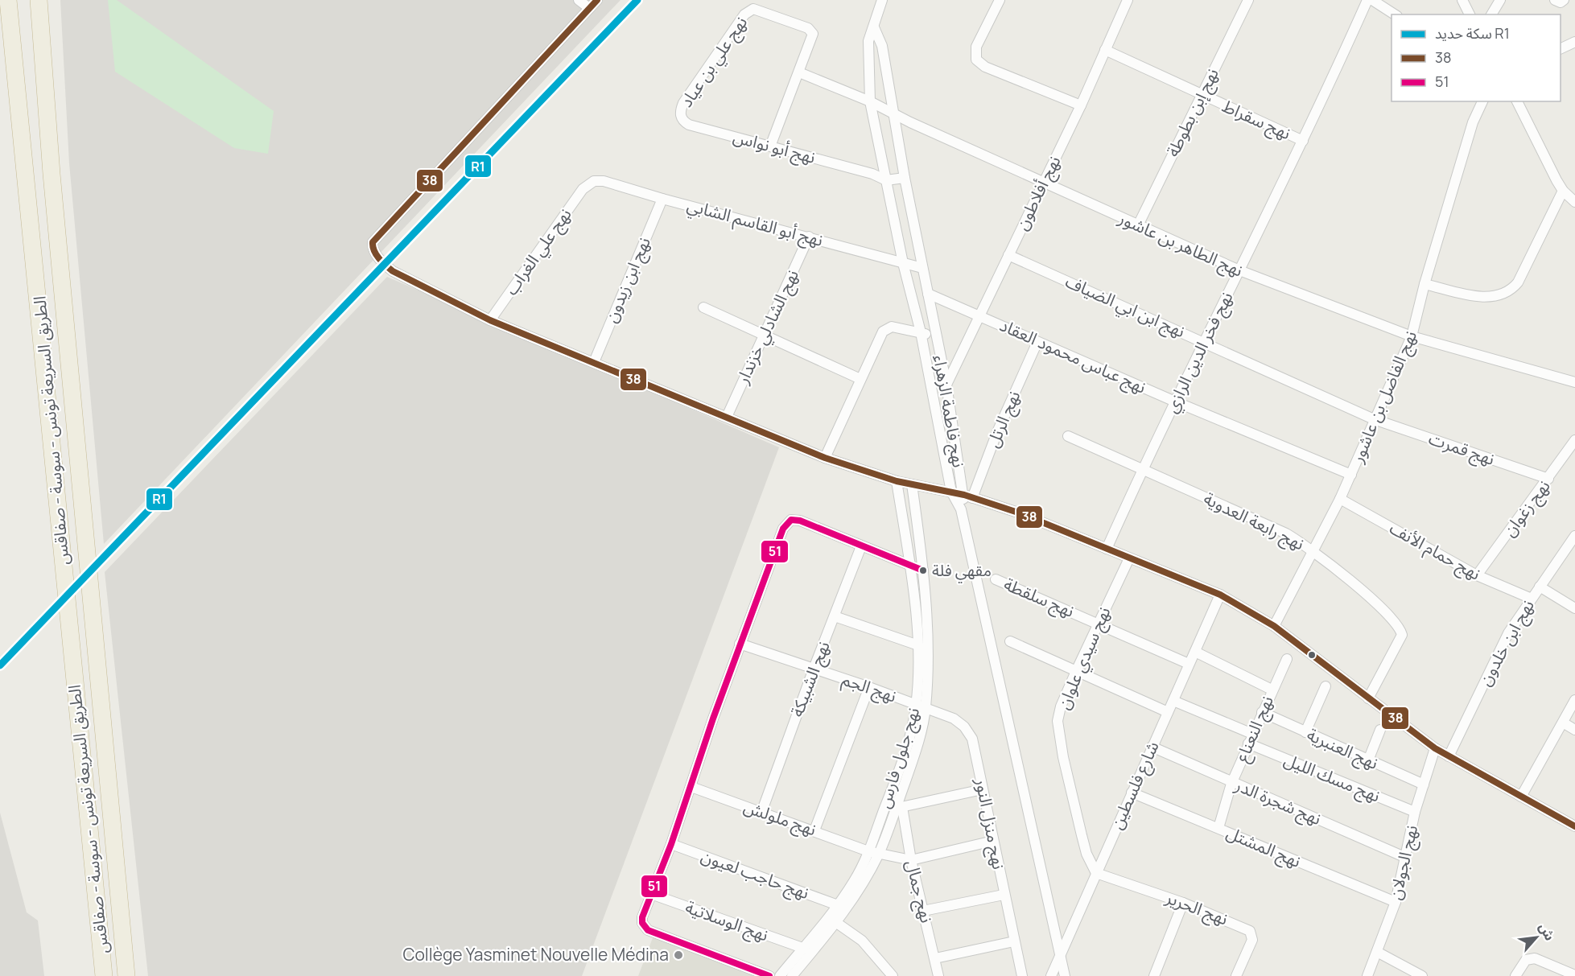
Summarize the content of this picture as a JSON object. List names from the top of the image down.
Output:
{
  "streets": {
    "highway": ["الطريق السريعة تونس - سوسة - صفاقس"],
    "street": [
      "نهج علي بن عياد",
      "نهج إبن بطوطة",
      "نهج سقراط",
      "نهج أبو نواس",
      "نهج أفلاطون",
      "نهج أبو القاسم الشابي",
      "نهج الطاهر بن عاشور",
      "نهج علي الغراب",
      "نهج ابن زيدون",
      "نهج ابن ابي الضياف",
      "نهج الشادلي خزندار",
      "نهج فخر الدين الرازي",
      "نهج عباس محمود العقاد",
      "نهج الفاضل بن عاشور",
      "نهج فاطمة الزهراء",
      "نهج الرتل",
      "نهج قمرت",
      "نهج زغوان",
      "نهج رابعة العدوية",
      "نهج حمام الأنف",
      "نهج سلقطة",
      "نهج ابن خلدون",
      "نهج سيدي علوان",
      "نهج الشبيكة",
      "نهج الجم",
      "نهج النعناع",
      "نهج العنبرية",
      "نهج جلول فارس",
      "نهج مسك الليل",
      "شارع فلسطين",
      "نهج شجرة الدر",
      "نهج ملولش",
      "نهج منزل النور",
      "نهج المشتل",
      "نهج الجولان",
      "نهج حاجب لعيون",
      "نهج جمال",
      "نهج الحرير",
      "نهج الوسلاتية"
    ]
  },
  "crossings": [
    ["نهج علي بن عياد", "نهج أبو نواس"],
    ["نهج علي بن عياد", "نهج الطاهر بن عاشور"],
    ["نهج إبن بطوطة", "نهج سقراط"],
    ["نهج إبن بطوطة", "نهج الطاهر بن عاشور"],
    ["نهج سقراط", "نهج أفلاطون"],
    ["نهج سقراط", "نهج فخر الدين الرازي"],
    ["نهج أبو نواس", "نهج فاطمة الزهراء"],
    ["نهج أفلاطون", "نهج الطاهر بن عاشور"],
    ["نهج أفلاطون", "نهج ابن ابي الضياف"],
    ["نهج أفلاطون", "نهج عباس محمود العقاد"],
    ["نهج أفلاطون", "نهج فاطمة الزهراء"],
    ["نهج أبو القاسم الشابي", "نهج علي الغراب"],
    ["نهج أبو القاسم الشابي", "نهج ابن زيدون"],
    ["نهج أبو القاسم الشابي", "نهج الشادلي خزندار"],
    ["نهج أبو القاسم الشابي", "نهج فاطمة الزهراء"],
    ["نهج الطاهر بن عاشور", "نهج فخر الدين الرازي"],
    ["نهج الطاهر بن عاشور", "نهج الفاضل بن عاشور"],
    ["نهج الطاهر بن عاشور", "نهج فاطمة الزهراء"],
    ["نهج ابن ابي الضياف", "نهج فخر الدين الرازي"],
    ["نهج ابن ابي الضياف", "نهج الفاضل بن عاشور"],
    ["نهج ابن ابي الضياف", "نهج قمرت"],
    ["نهج فخر الدين الرازي", "نهج عباس محمود العقاد"],
    ["نهج فخر الدين الرازي", "نهج رابعة العدوية"],
    ["نهج عباس محمود العقاد", "نهج الفاضل بن عاشور"],
    ["نهج عباس محمود العقاد", "نهج فاطمة الزهراء"],
    ["نهج عباس محمود العقاد", "نهج الرتل"],
    ["نهج الفاضل بن عاشور", "نهج قمرت"],
    ["نهج الفاضل بن عاشور", "نهج رابعة العدوية"],
    ["نهج الفاضل بن عاشور", "نهج حمام الأنف"],
    ["نهج فاطمة الزهراء", "نهج الرتل"],
    ["نهج قمرت", "نهج زغوان"],
    ["نهج زغوان", "نهج حمام الأنف"],
    ["نهج حمام الأنف", "نهج ابن خلدون"],
    ["نهج سلقطة", "نهج سيدي علوان"],
    ["نهج سلقطة", "شارع فلسطين"],
    ["نهج سيدي علوان", "شارع فلسطين"],
    ["نهج سيدي علوان", "نهج الحرير"],
    ["نهج الشبيكة", "نهج الجم"],
    ["نهج الشبيكة", "نهج ملولش"],
    ["نهج الجم", "نهج جلول فارس"],
    ["نهج الجم", "نهج منزل النور"],
    ["نهج النعناع", "نهج العنبرية"],
    ["نهج النعناع", "نهج مسك الليل"],
    ["نهج النعناع", "نهج شجرة الدر"],
    ["نهج النعناع", "نهج المشتل"],
    ["نهج العنبرية", "نهج الجولان"],
    ["نهج جلول فارس", "نهج ملولش"],
    ["نهج جلول فارس", "نهج منزل النور"],
    ["نهج جلول فارس", "نهج حاجب لعيون"],
    ["نهج جلول فارس", "نهج جمال"],
    ["نهج جلول فارس", "نهج الوسلاتية"],
    ["نهج مسك الليل", "شارع فلسطين"],
    ["نهج مسك الليل", "نهج الجولان"],
    ["شارع فلسطين", "نهج شجرة الدر"],
    ["شارع فلسطين", "نهج المشتل"],
    ["شارع فلسطين", "نهج الحرير"],
    ["نهج شجرة الدر", "نهج الجولان"],
    ["نهج ملولش", "نهج جمال"],
    ["نهج المشتل", "نهج الجولان"]
  ],
  "places": ["مقهي فلة", "Collège Yasminet Nouvelle Médina"],
  "lines": ["rail line R1", "transit line 38", "transit line 51"],
  "legend": ["سكة حديد R1", "38", "51"],
  "north": "top right"
}
